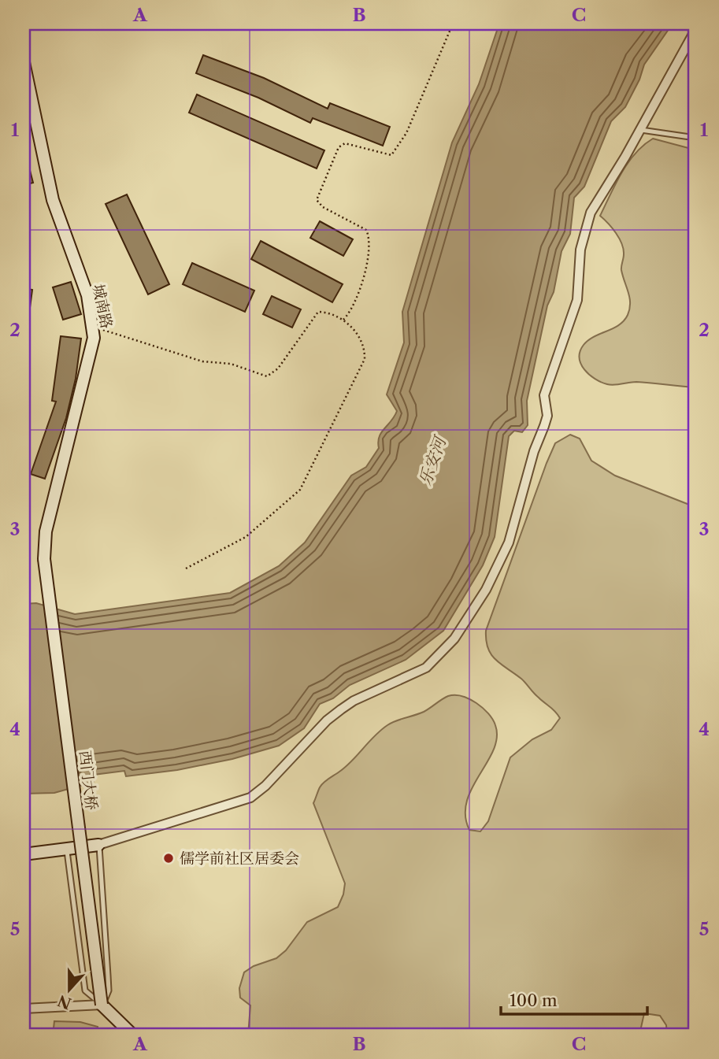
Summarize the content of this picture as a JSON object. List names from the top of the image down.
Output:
{
  "streets": {
    "street": ["城南路", "西门大桥"]
  },
  "crossings": [
    ["城南路", "西门大桥"]
  ],
  "water": ["乐安河"],
  "places": ["儒学前社区居委会"],
  "scale_bar": "100 m",
  "north": "bottom",
  "grid": {
    "columns": ["A", "B", "C"],
    "rows": [
      "1",
      "2",
      "3",
      "4",
      "5"
    ]
  }
}
